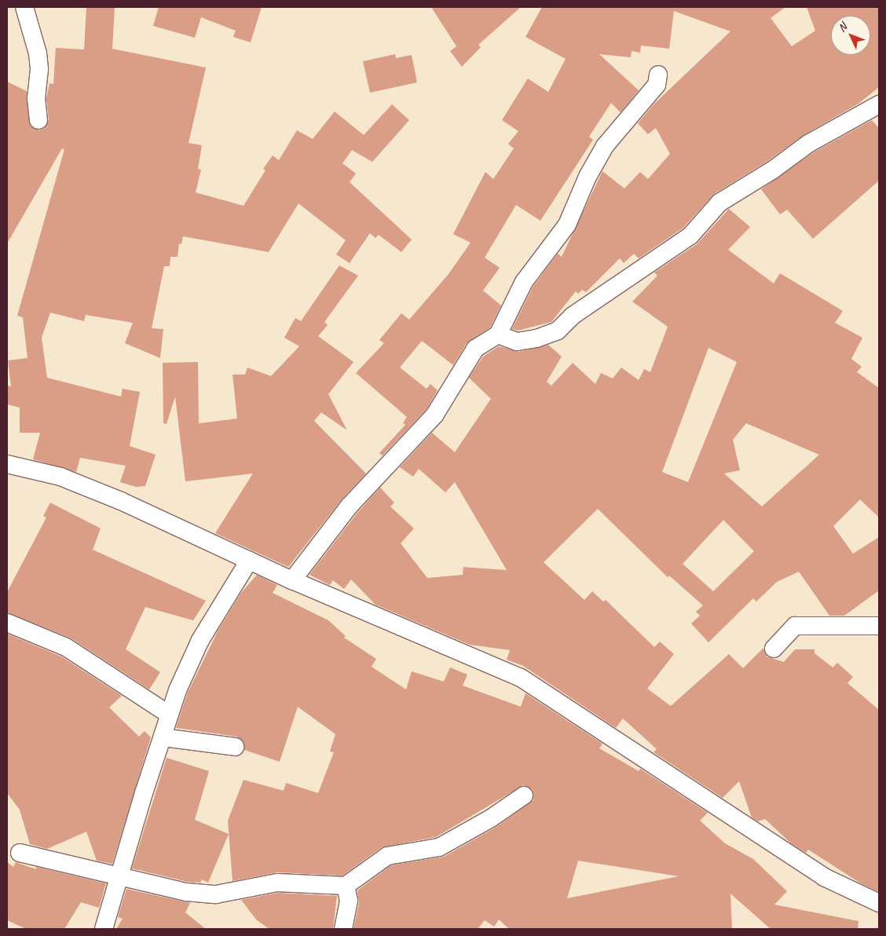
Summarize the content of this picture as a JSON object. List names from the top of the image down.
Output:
{
  "north": "top left"
}
